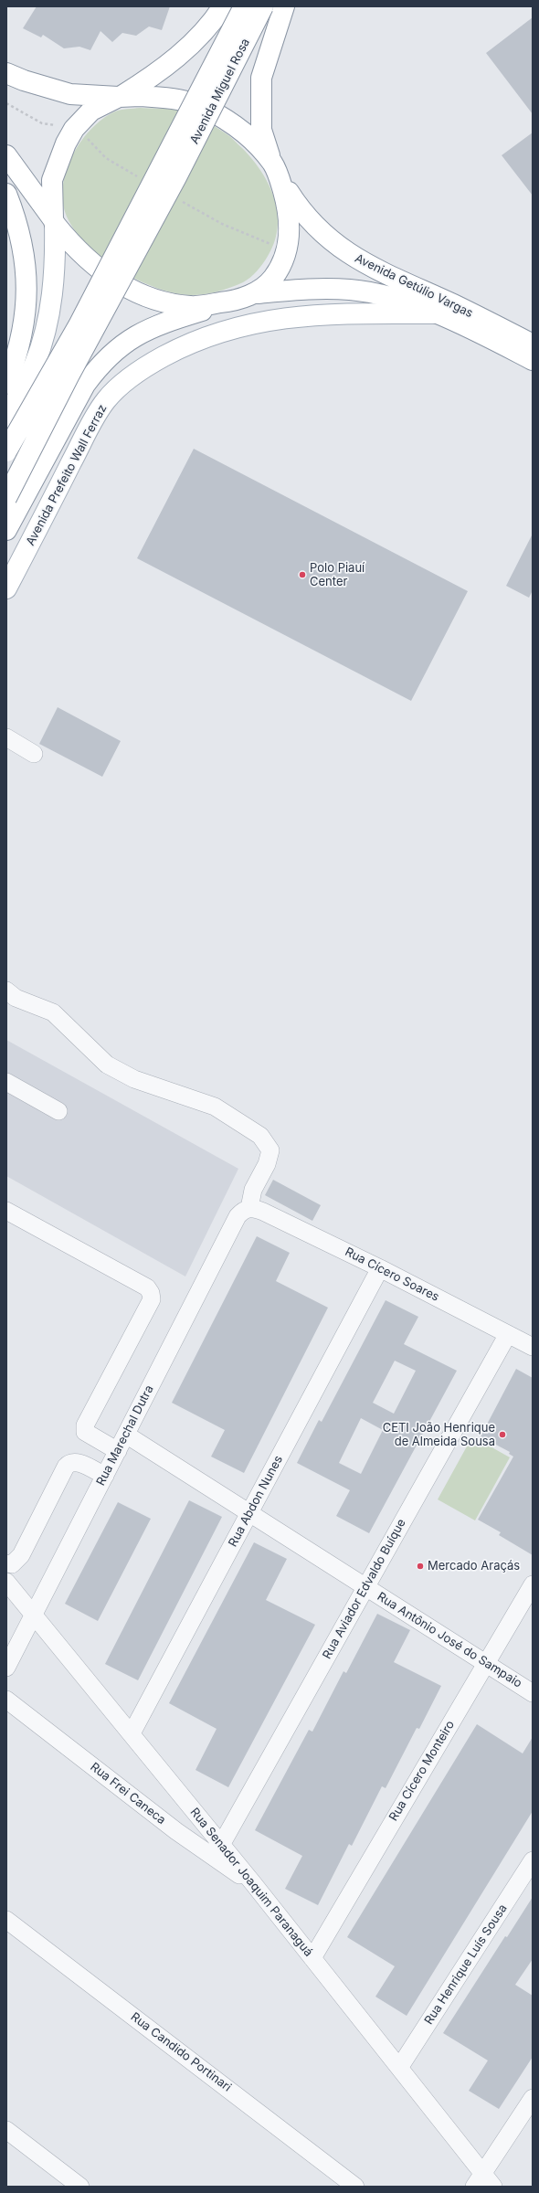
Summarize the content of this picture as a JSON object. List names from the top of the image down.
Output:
{
  "streets": {
    "main road": ["Avenida Miguel Rosa", "Avenida Getúlio Vargas", "Avenida Prefeito Wall Ferraz"],
    "street": [
      "Rua Cícero Soares",
      "Rua Marechal Dutra",
      "Rua Abdon Nunes",
      "Rua Aviador Edvaldo Buíque",
      "Rua Antônio José do Sampaio",
      "Rua Cícero Monteiro",
      "Rua Frei Caneca",
      "Rua Senador Joaquim Paranaguá",
      "Rua Henrique Luís Sousa",
      "Rua Candido Portinari"
    ]
  },
  "crossings": [
    ["Avenida Getúlio Vargas", "Avenida Prefeito Wall Ferraz"],
    ["Rua Cícero Soares", "Rua Marechal Dutra"],
    ["Rua Cícero Soares", "Rua Abdon Nunes"],
    ["Rua Cícero Soares", "Rua Aviador Edvaldo Buíque"],
    ["Rua Marechal Dutra", "Rua Antônio José do Sampaio"],
    ["Rua Marechal Dutra", "Rua Senador Joaquim Paranaguá"],
    ["Rua Abdon Nunes", "Rua Antônio José do Sampaio"],
    ["Rua Abdon Nunes", "Rua Senador Joaquim Paranaguá"],
    ["Rua Aviador Edvaldo Buíque", "Rua Antônio José do Sampaio"],
    ["Rua Aviador Edvaldo Buíque", "Rua Senador Joaquim Paranaguá"],
    ["Rua Antônio José do Sampaio", "Rua Cícero Monteiro"],
    ["Rua Cícero Monteiro", "Rua Senador Joaquim Paranaguá"],
    ["Rua Frei Caneca", "Rua Senador Joaquim Paranaguá"],
    ["Rua Senador Joaquim Paranaguá", "Rua Henrique Luís Sousa"]
  ],
  "places": ["Polo Piauí Center", "CETI João Henrique de Almeida Sousa", "Mercado Araçás"]
}
